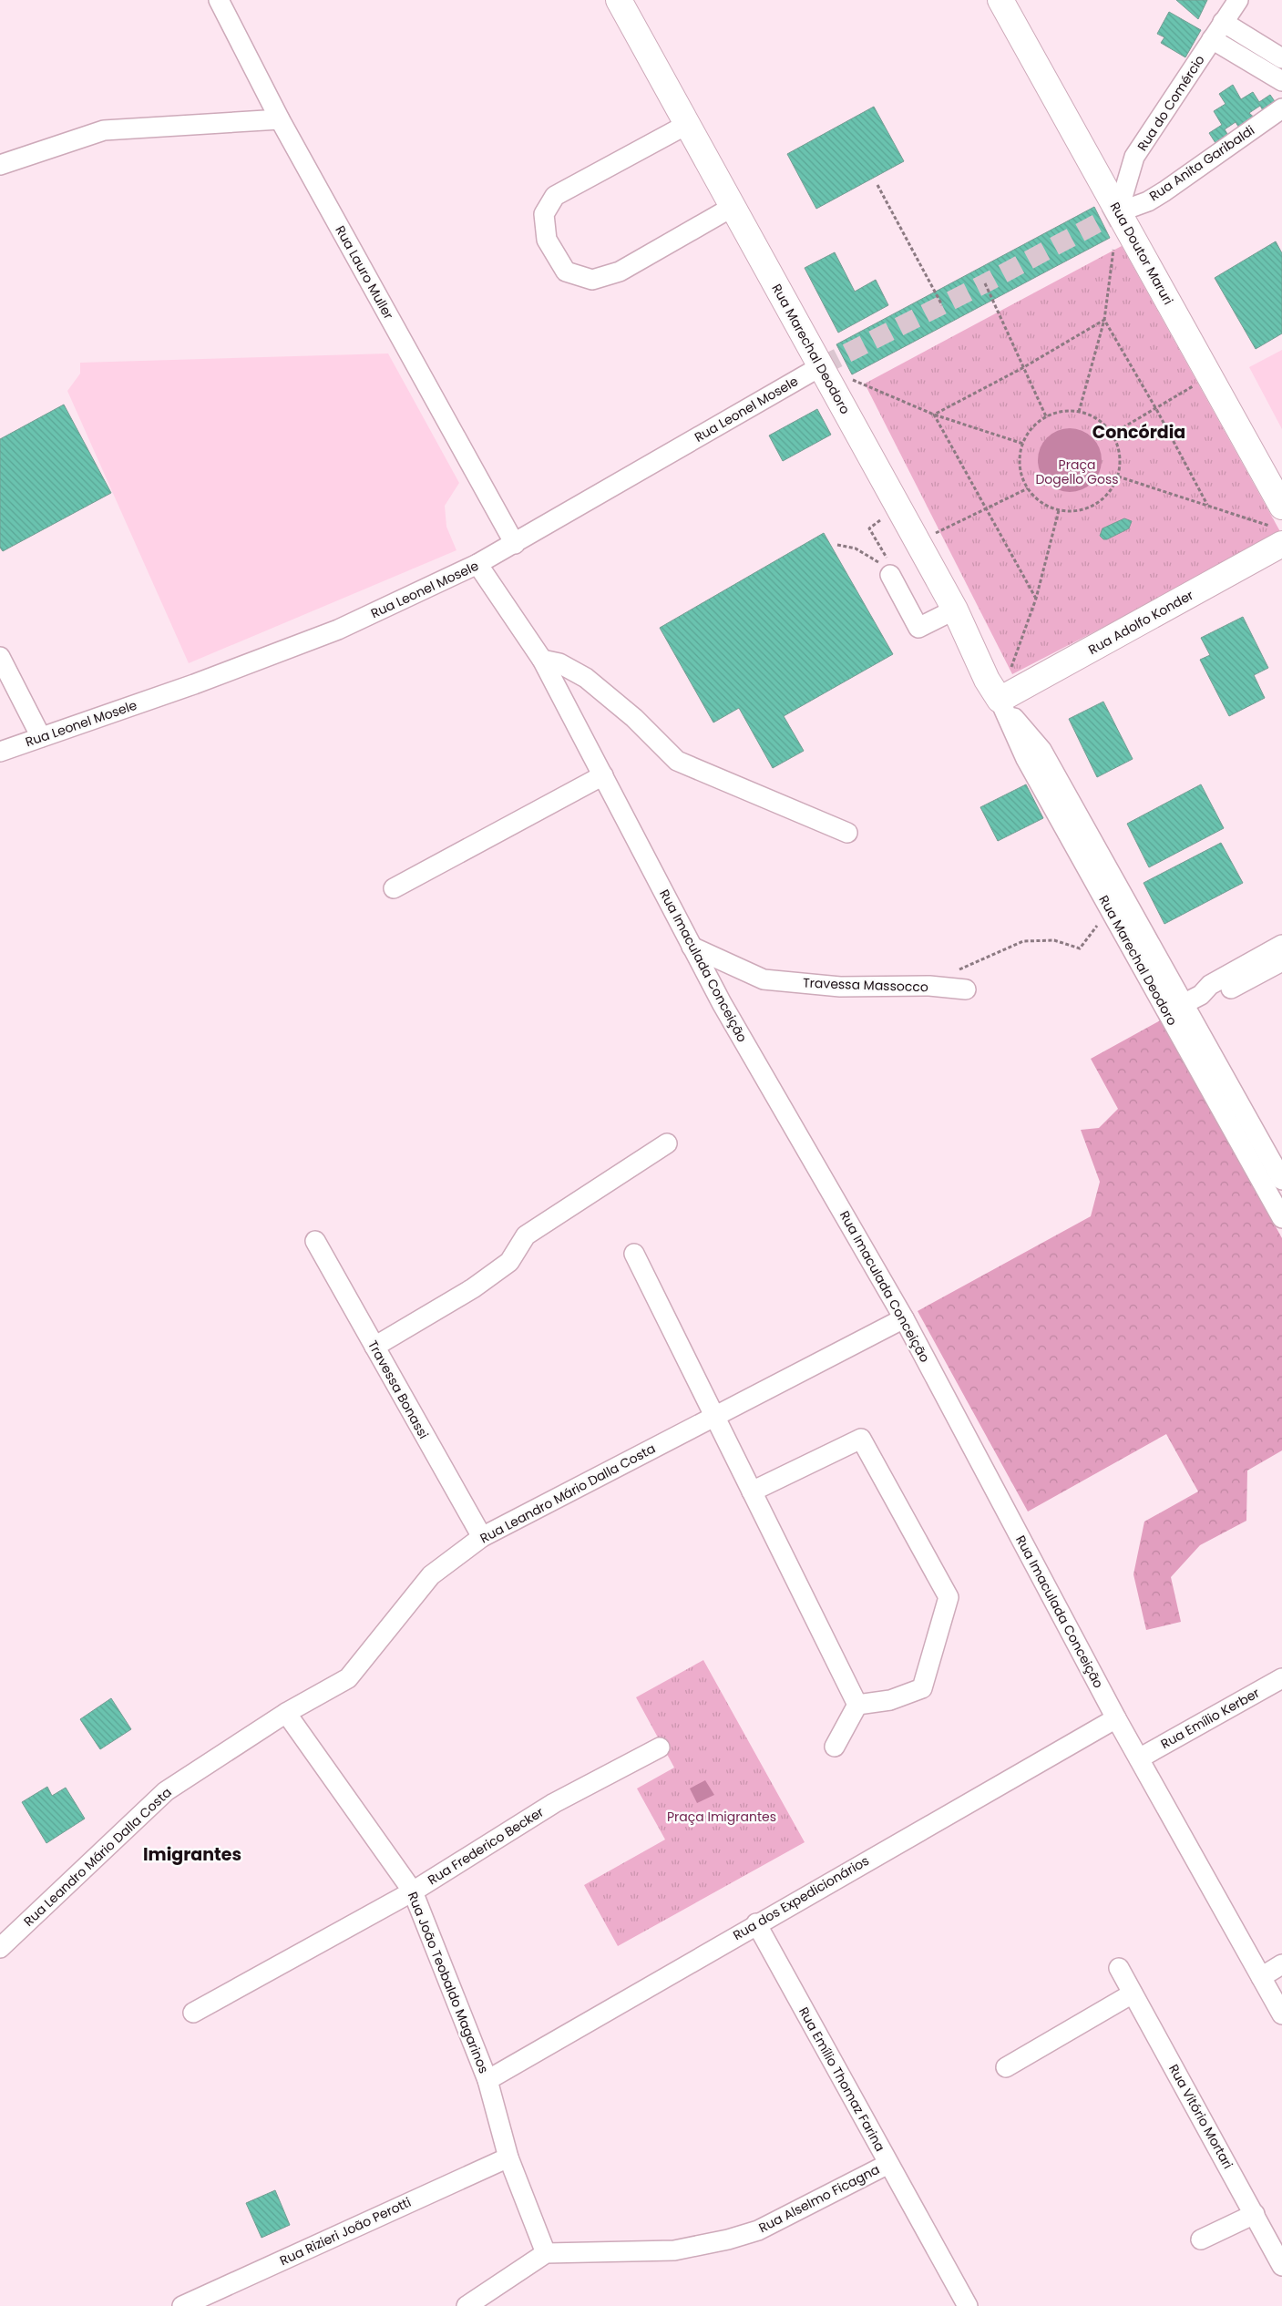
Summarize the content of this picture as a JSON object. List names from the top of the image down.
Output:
{
  "streets": {
    "main road": ["Rua Doutor Maruri", "Rua Marechal Deodoro", "Rua Adolfo Konder"],
    "street": [
      "Rua do Comércio",
      "Rua Anita Garibaldi",
      "Rua Lauro Muller",
      "Rua Leonel Mosele",
      "Rua Imaculada Conceição",
      "Travessa Massocco",
      "Travessa Bonassi",
      "Rua Leandro Mário Dalla Costa",
      "Rua Emílio Kerber",
      "Rua Frederico Becker",
      "Rua dos Expedicionários",
      "Rua João Teobaldo Magarinos",
      "Rua Emílio Thomaz Farina",
      "Rua Vitório Mortari",
      "Rua Alselmo Ficagna",
      "Rua Rizieri João Perotti"
    ]
  },
  "crossings": [
    ["Rua do Comércio", "Rua Anita Garibaldi"],
    ["Rua do Comércio", "Rua Doutor Maruri"],
    ["Rua Anita Garibaldi", "Rua Doutor Maruri"],
    ["Rua Doutor Maruri", "Rua Adolfo Konder"],
    ["Rua Lauro Muller", "Rua Leonel Mosele"],
    ["Rua Marechal Deodoro", "Rua Leonel Mosele"],
    ["Rua Marechal Deodoro", "Rua Adolfo Konder"],
    ["Rua Leonel Mosele", "Rua Imaculada Conceição"],
    ["Rua Imaculada Conceição", "Travessa Massocco"],
    ["Rua Imaculada Conceição", "Rua Leandro Mário Dalla Costa"],
    ["Rua Imaculada Conceição", "Rua Emílio Kerber"],
    ["Rua Imaculada Conceição", "Rua dos Expedicionários"],
    ["Travessa Bonassi", "Rua Leandro Mário Dalla Costa"],
    ["Rua Leandro Mário Dalla Costa", "Rua João Teobaldo Magarinos"],
    ["Rua Frederico Becker", "Rua João Teobaldo Magarinos"],
    ["Rua dos Expedicionários", "Rua João Teobaldo Magarinos"],
    ["Rua dos Expedicionários", "Rua Emílio Thomaz Farina"],
    ["Rua João Teobaldo Magarinos", "Rua Alselmo Ficagna"],
    ["Rua João Teobaldo Magarinos", "Rua Rizieri João Perotti"],
    ["Rua Emílio Thomaz Farina", "Rua Alselmo Ficagna"]
  ],
  "districts": ["Concórdia", "Imigrantes"],
  "parks": ["Praça Dogello Goss", "Praça Imigrantes"]
}
